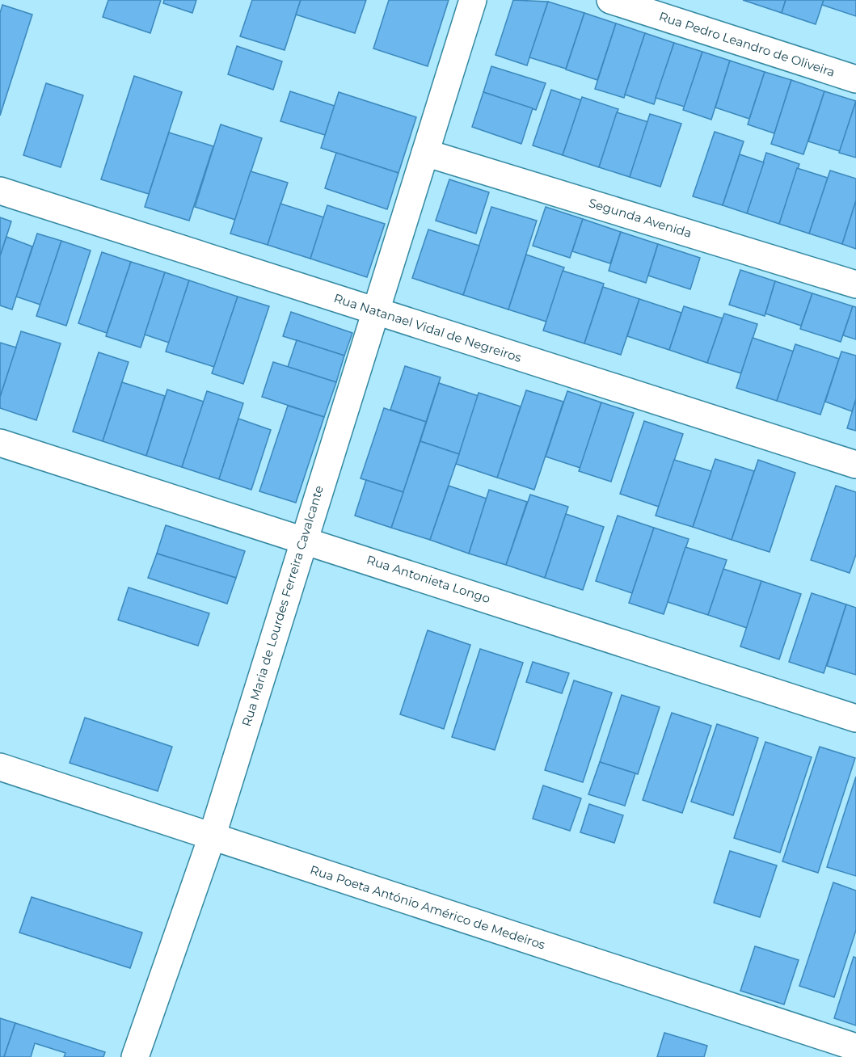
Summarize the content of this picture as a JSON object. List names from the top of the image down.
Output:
{
  "streets": {
    "street": [
      "Rua Pedro Leandro de Oliveira",
      "Segunda Avenida",
      "Rua Natanael Vidal de Negreiros",
      "Rua Antonieta Longo",
      "Rua Maria de Lourdes Ferreira Cavalcante",
      "Rua Poeta António Américo de Medeiros"
    ]
  },
  "crossings": [
    ["Segunda Avenida", "Rua Maria de Lourdes Ferreira Cavalcante"],
    ["Rua Natanael Vidal de Negreiros", "Rua Maria de Lourdes Ferreira Cavalcante"],
    ["Rua Antonieta Longo", "Rua Maria de Lourdes Ferreira Cavalcante"],
    ["Rua Maria de Lourdes Ferreira Cavalcante", "Rua Poeta António Américo de Medeiros"]
  ]
}
